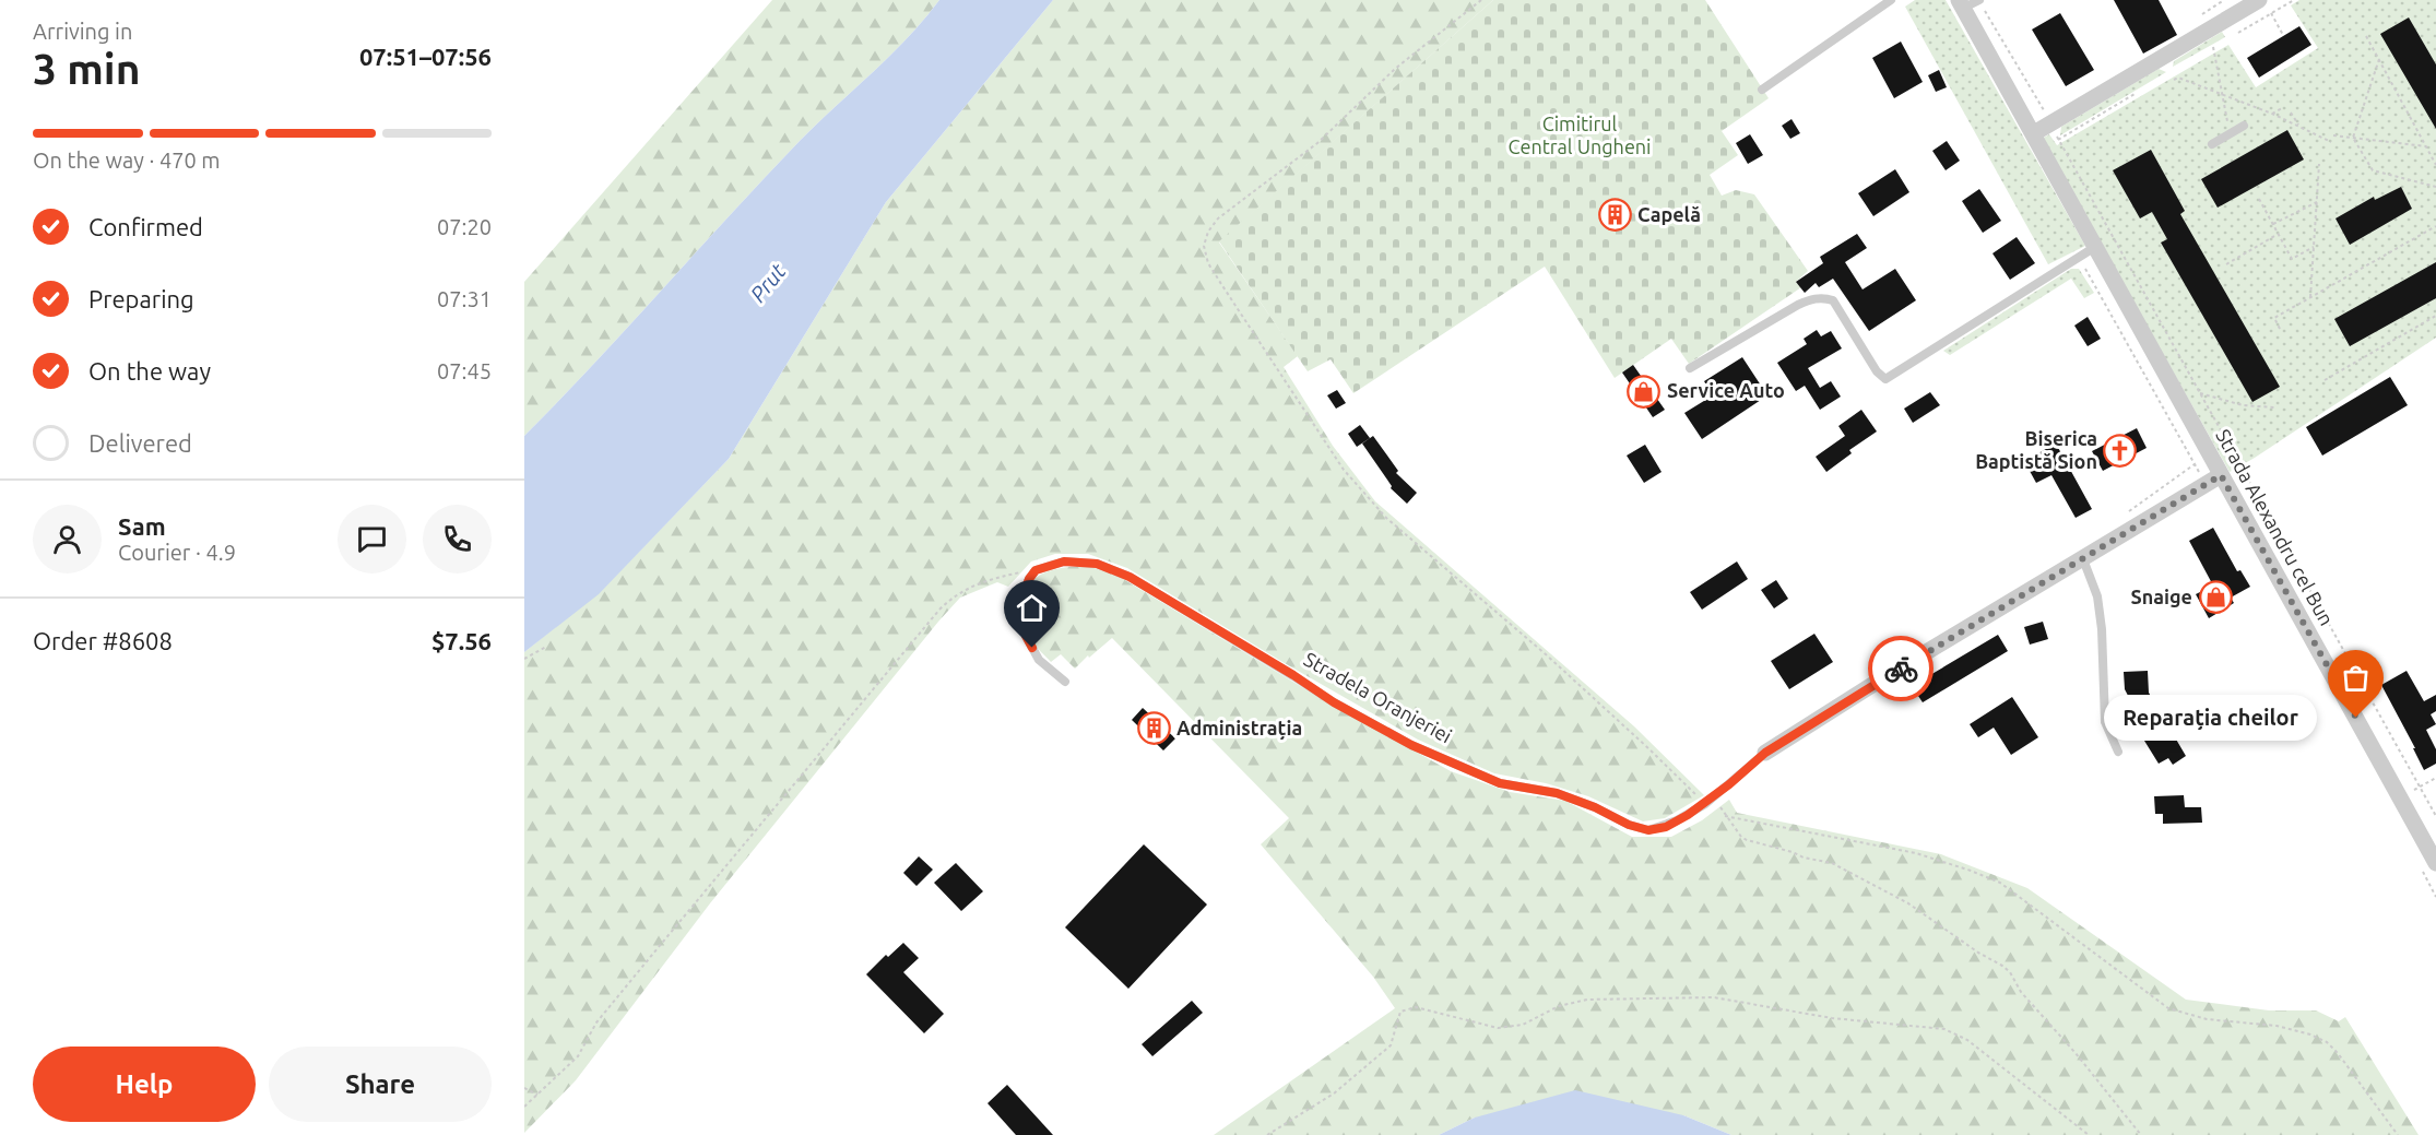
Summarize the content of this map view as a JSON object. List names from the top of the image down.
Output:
{
  "streets": {
    "street": ["Strada Alexandru cel Bun", "Stradela Oranjeriei"]
  },
  "crossings": [
    ["Strada Alexandru cel Bun", "Stradela Oranjeriei"]
  ],
  "water": ["Prut"],
  "parks": ["Cimitirul Central Ungheni"],
  "places": {
    "building": ["Capelă", "Administrația"],
    "shop": ["Service Auto", "Snaige"],
    "church": ["Biserica Baptistă Sion"],
    "other": ["Reparația cheilor"]
  },
  "page": {
    "heading": ["3 min", "Arriving in", "07:51–07:56"],
    "panel": [
      "Sam",
      "Courier · 4.9",
      "Order #8608",
      "$7.56"
    ],
    "bar": "On the way · 470 m",
    "list": [
      ["Confirmed", "07:20"],
      ["Preparing", "07:31"],
      ["On the way", "07:45"],
      "Delivered"
    ],
    "bubble": "Reparația cheilor",
    "buttons": ["Help", "Share"]
  }
}
